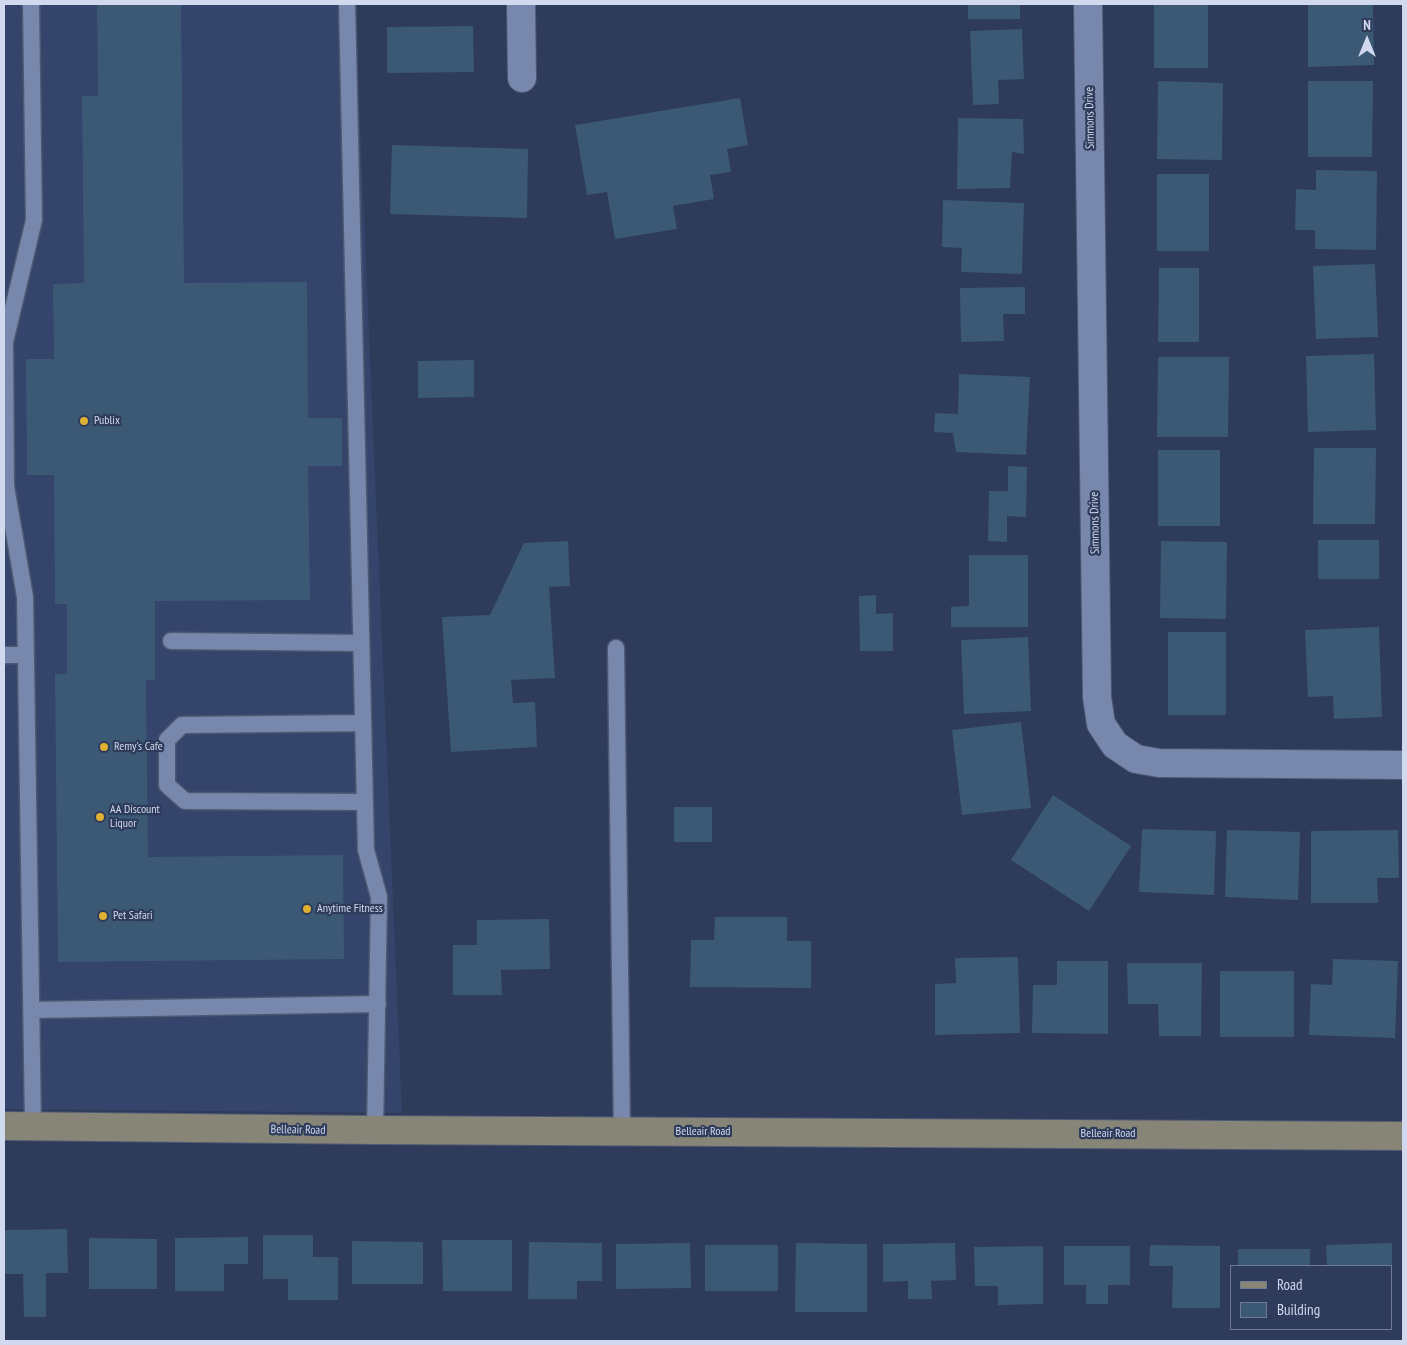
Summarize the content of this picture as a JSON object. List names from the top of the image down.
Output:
{
  "streets": {
    "main road": ["Belleair Road"],
    "street": ["Simmons Drive"]
  },
  "places": [
    "Publix",
    "Remy's Cafe",
    "AA Discount Liquor",
    "Anytime Fitness",
    "Pet Safari"
  ],
  "legend": ["Road", "Building"],
  "north": "top"
}
